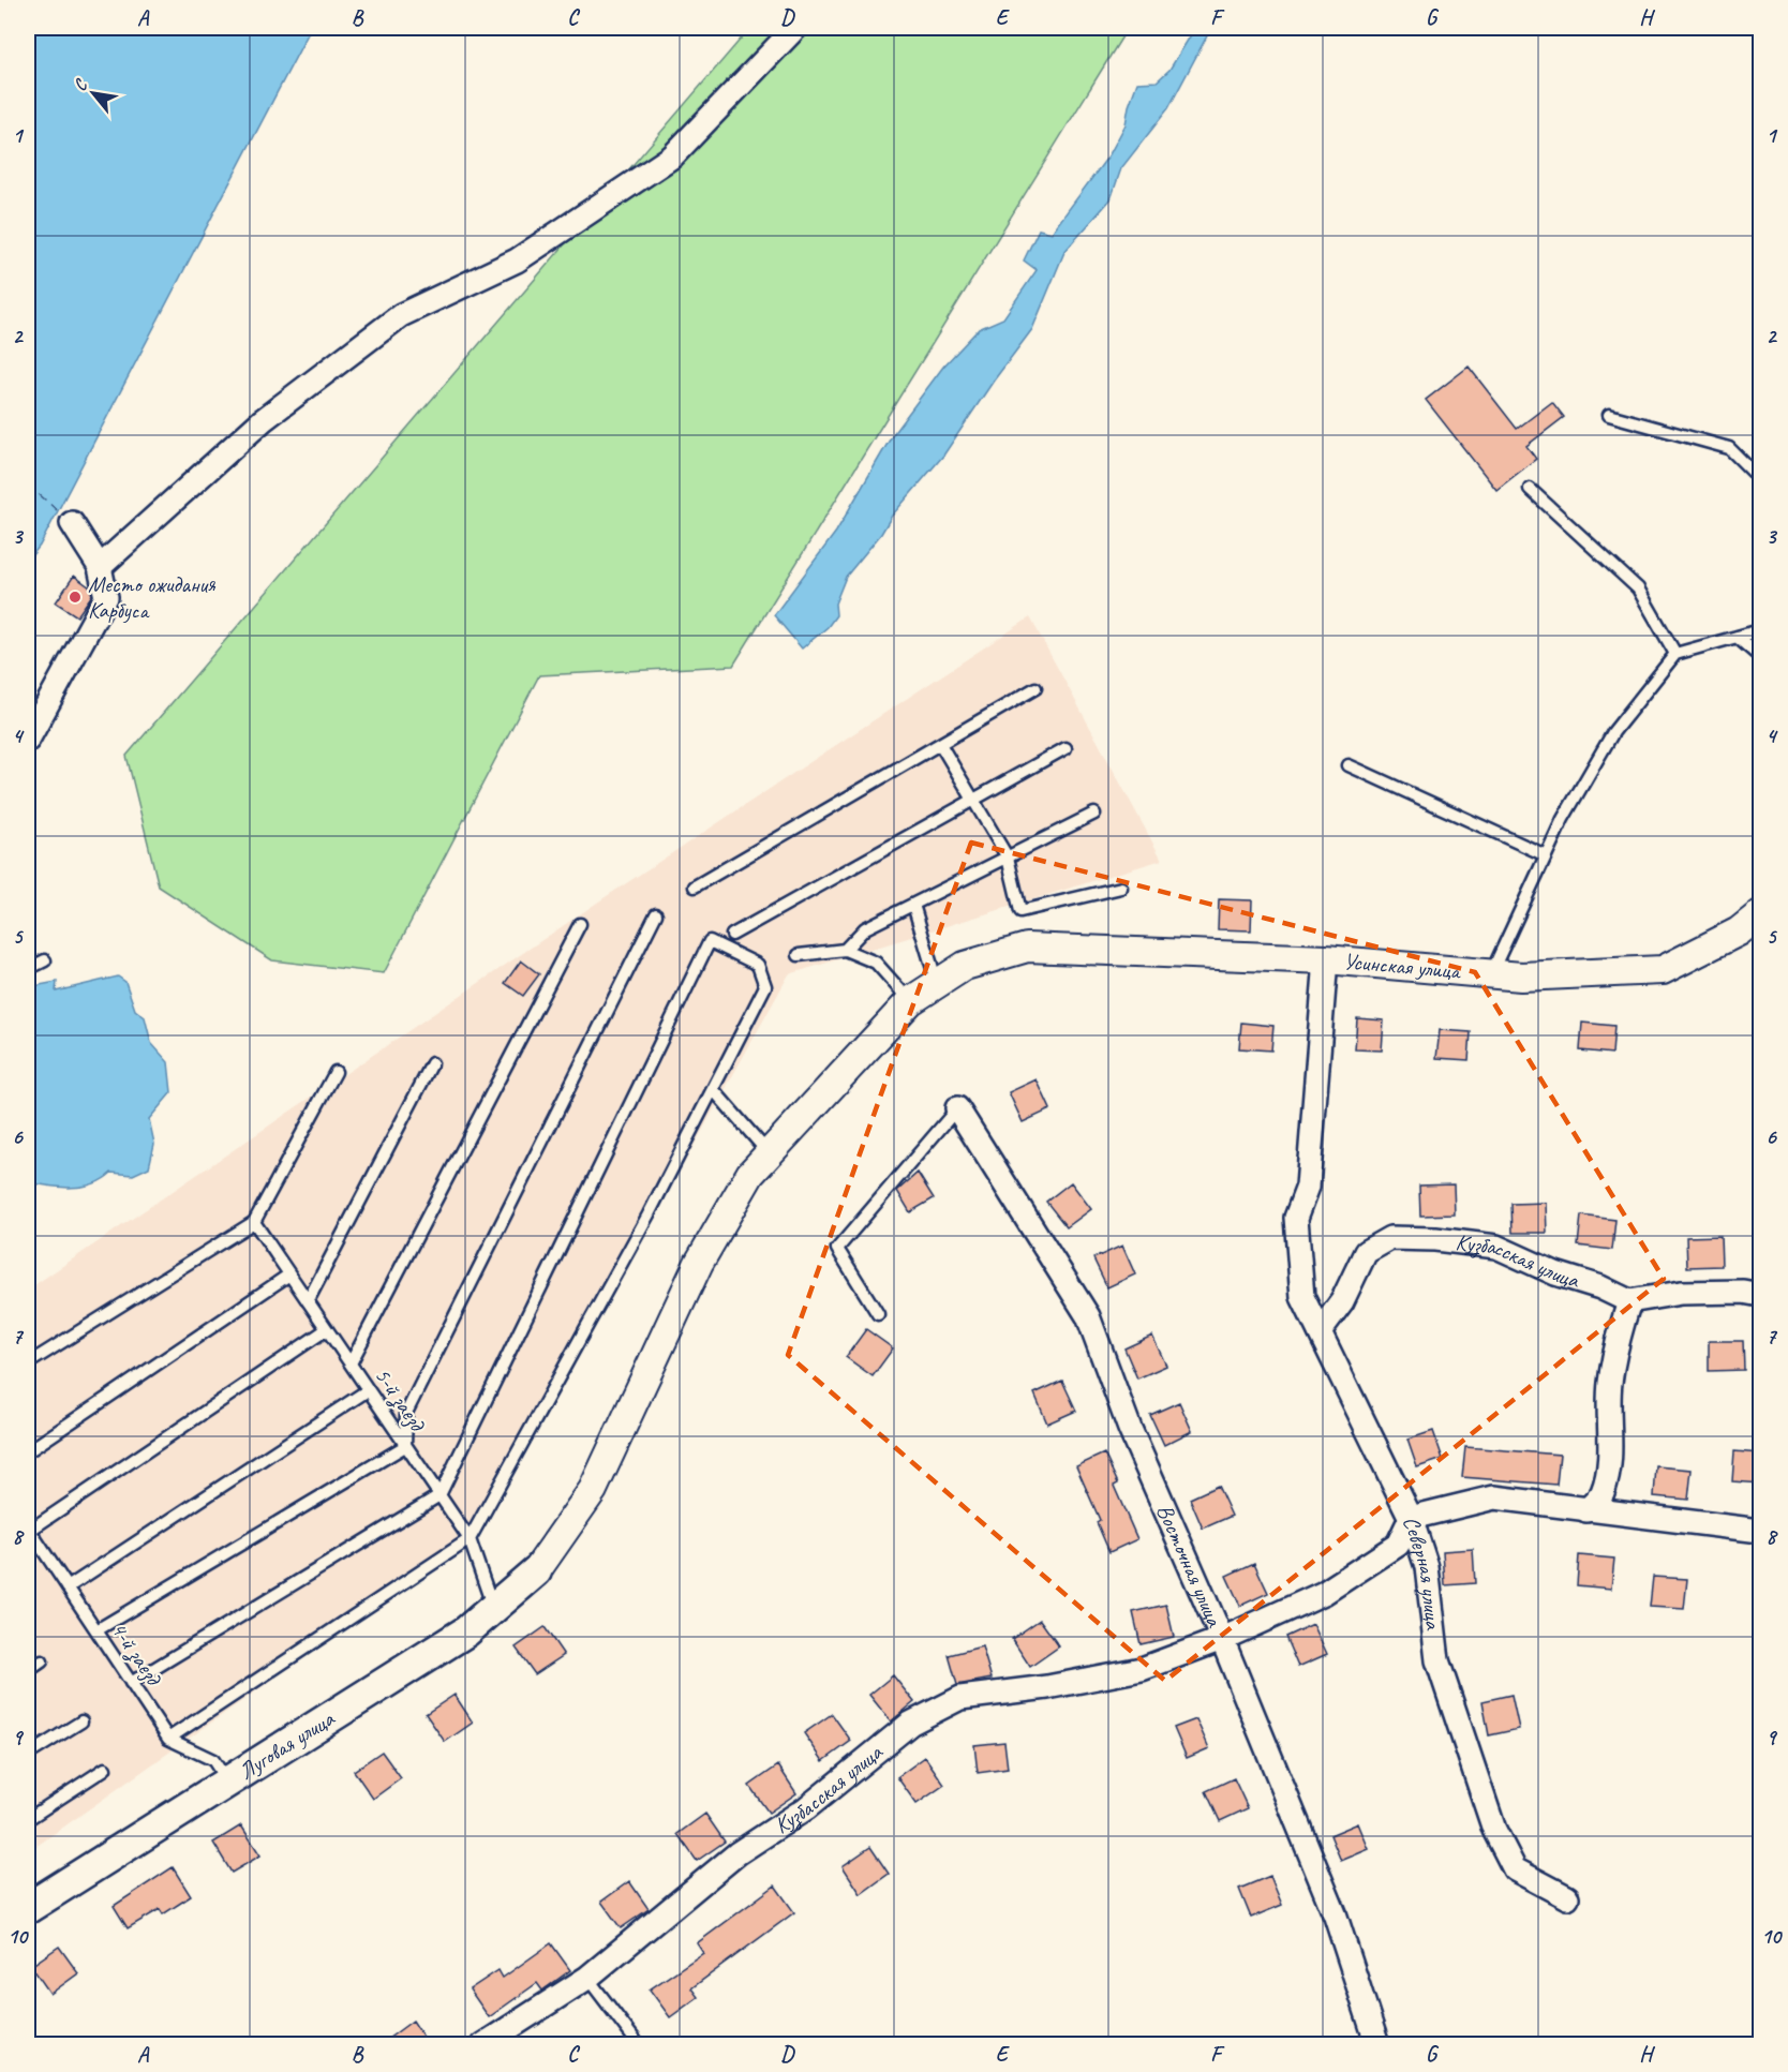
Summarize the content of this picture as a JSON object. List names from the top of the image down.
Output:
{
  "streets": {
    "main road": ["Луговая улица"],
    "street": [
      "Усинская улица",
      "Кузбасская улица",
      "Восточная улица",
      "Северная улица"
    ],
    "lane": ["5-й заезд", "4-й заезд"]
  },
  "crossings": [
    ["Усинская улица", "Луговая улица"],
    ["Кузбасская улица", "Восточная улица"],
    ["Кузбасская улица", "Северная улица"],
    ["5-й заезд", "Луговая улица"]
  ],
  "places": ["Место ожидания Карбуса"],
  "north": "top left",
  "grid": {
    "columns": [
      "A",
      "B",
      "C",
      "D",
      "E",
      "F",
      "G",
      "H"
    ],
    "rows": [
      "1",
      "2",
      "3",
      "4",
      "5",
      "6",
      "7",
      "8",
      "9",
      "10"
    ]
  }
}
